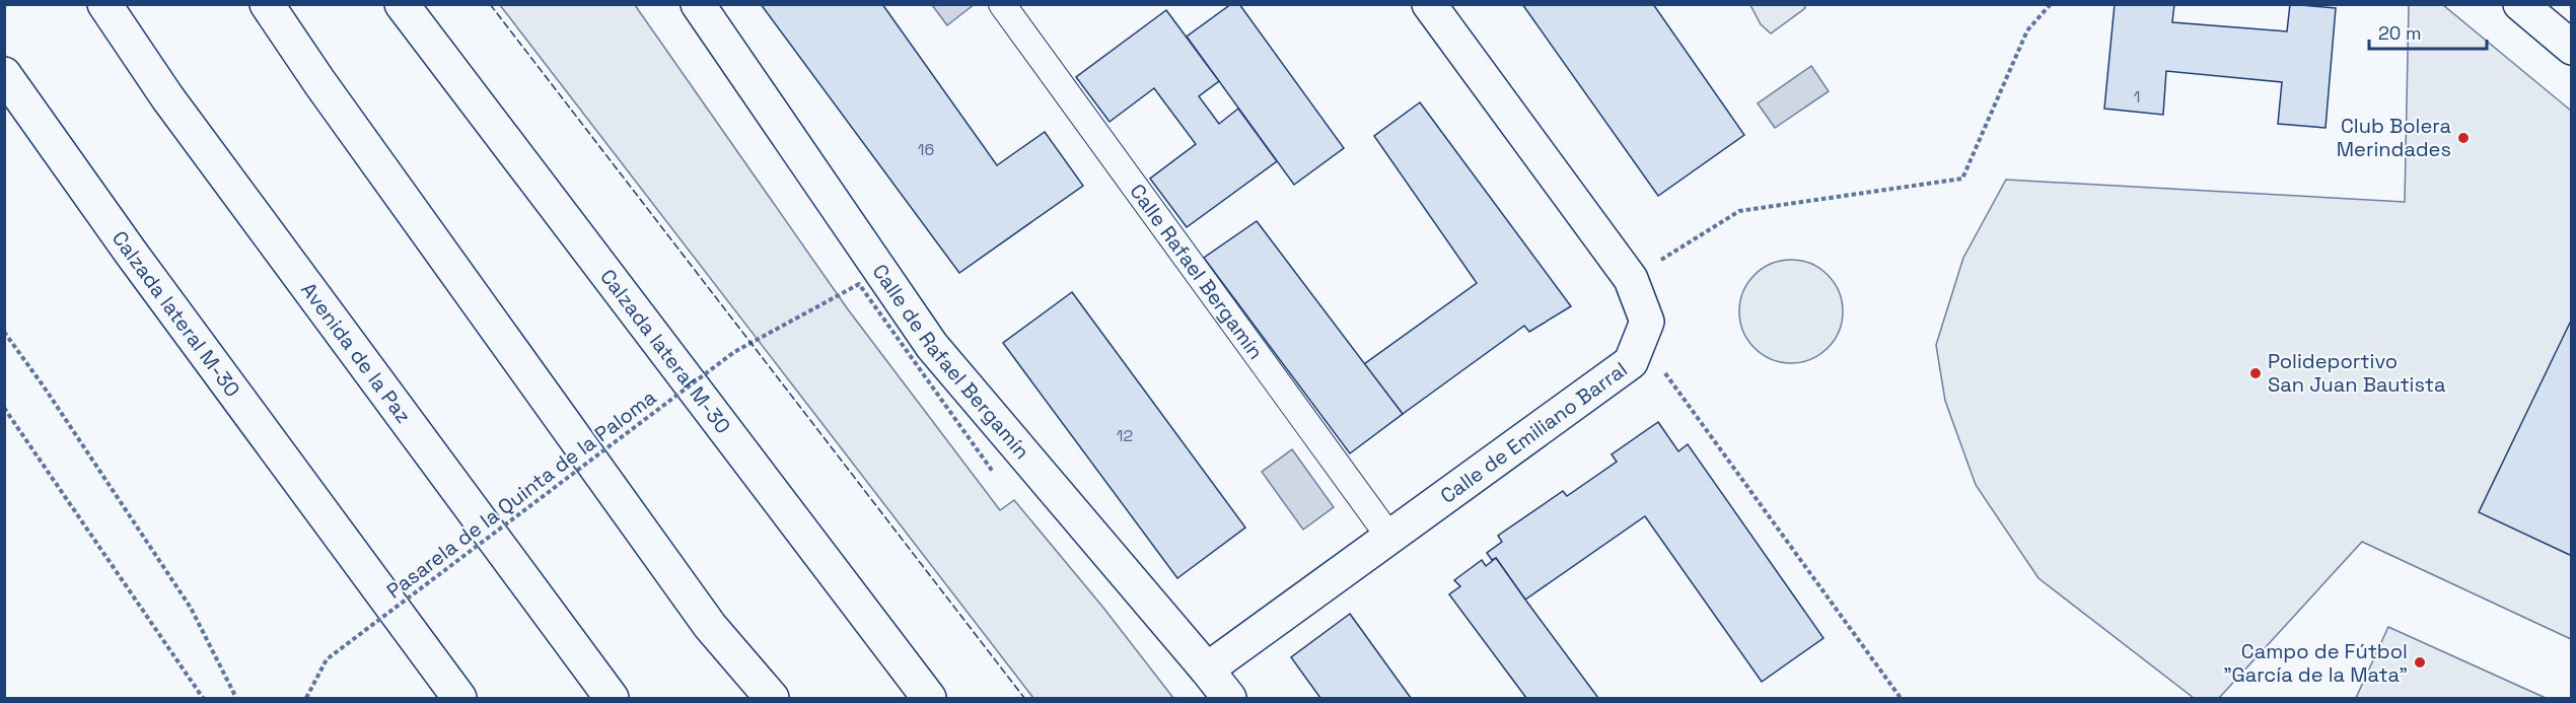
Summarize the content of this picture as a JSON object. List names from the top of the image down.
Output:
{
  "streets": {
    "main road": [
      "Calzada lateral M-30",
      "Avenida de la Paz",
      "Calle de Rafael Bergamín",
      "Calle de Emiliano Barral"
    ],
    "street": ["Calle Rafael Bergamín"],
    "path": ["Pasarela de la Quinta de la Paloma"]
  },
  "crossings": [
    ["Calle Rafael Bergamín", "Calle de Emiliano Barral"],
    ["Calle de Rafael Bergamín", "Calle de Emiliano Barral"]
  ],
  "places": ["Club Bolera Merindades", "Polideportivo San Juan Bautista", "Campo de Fútbol \"García de la Mata\""],
  "house_numbers": ["1", "16", "12"],
  "scale_bar": "20 m"
}
